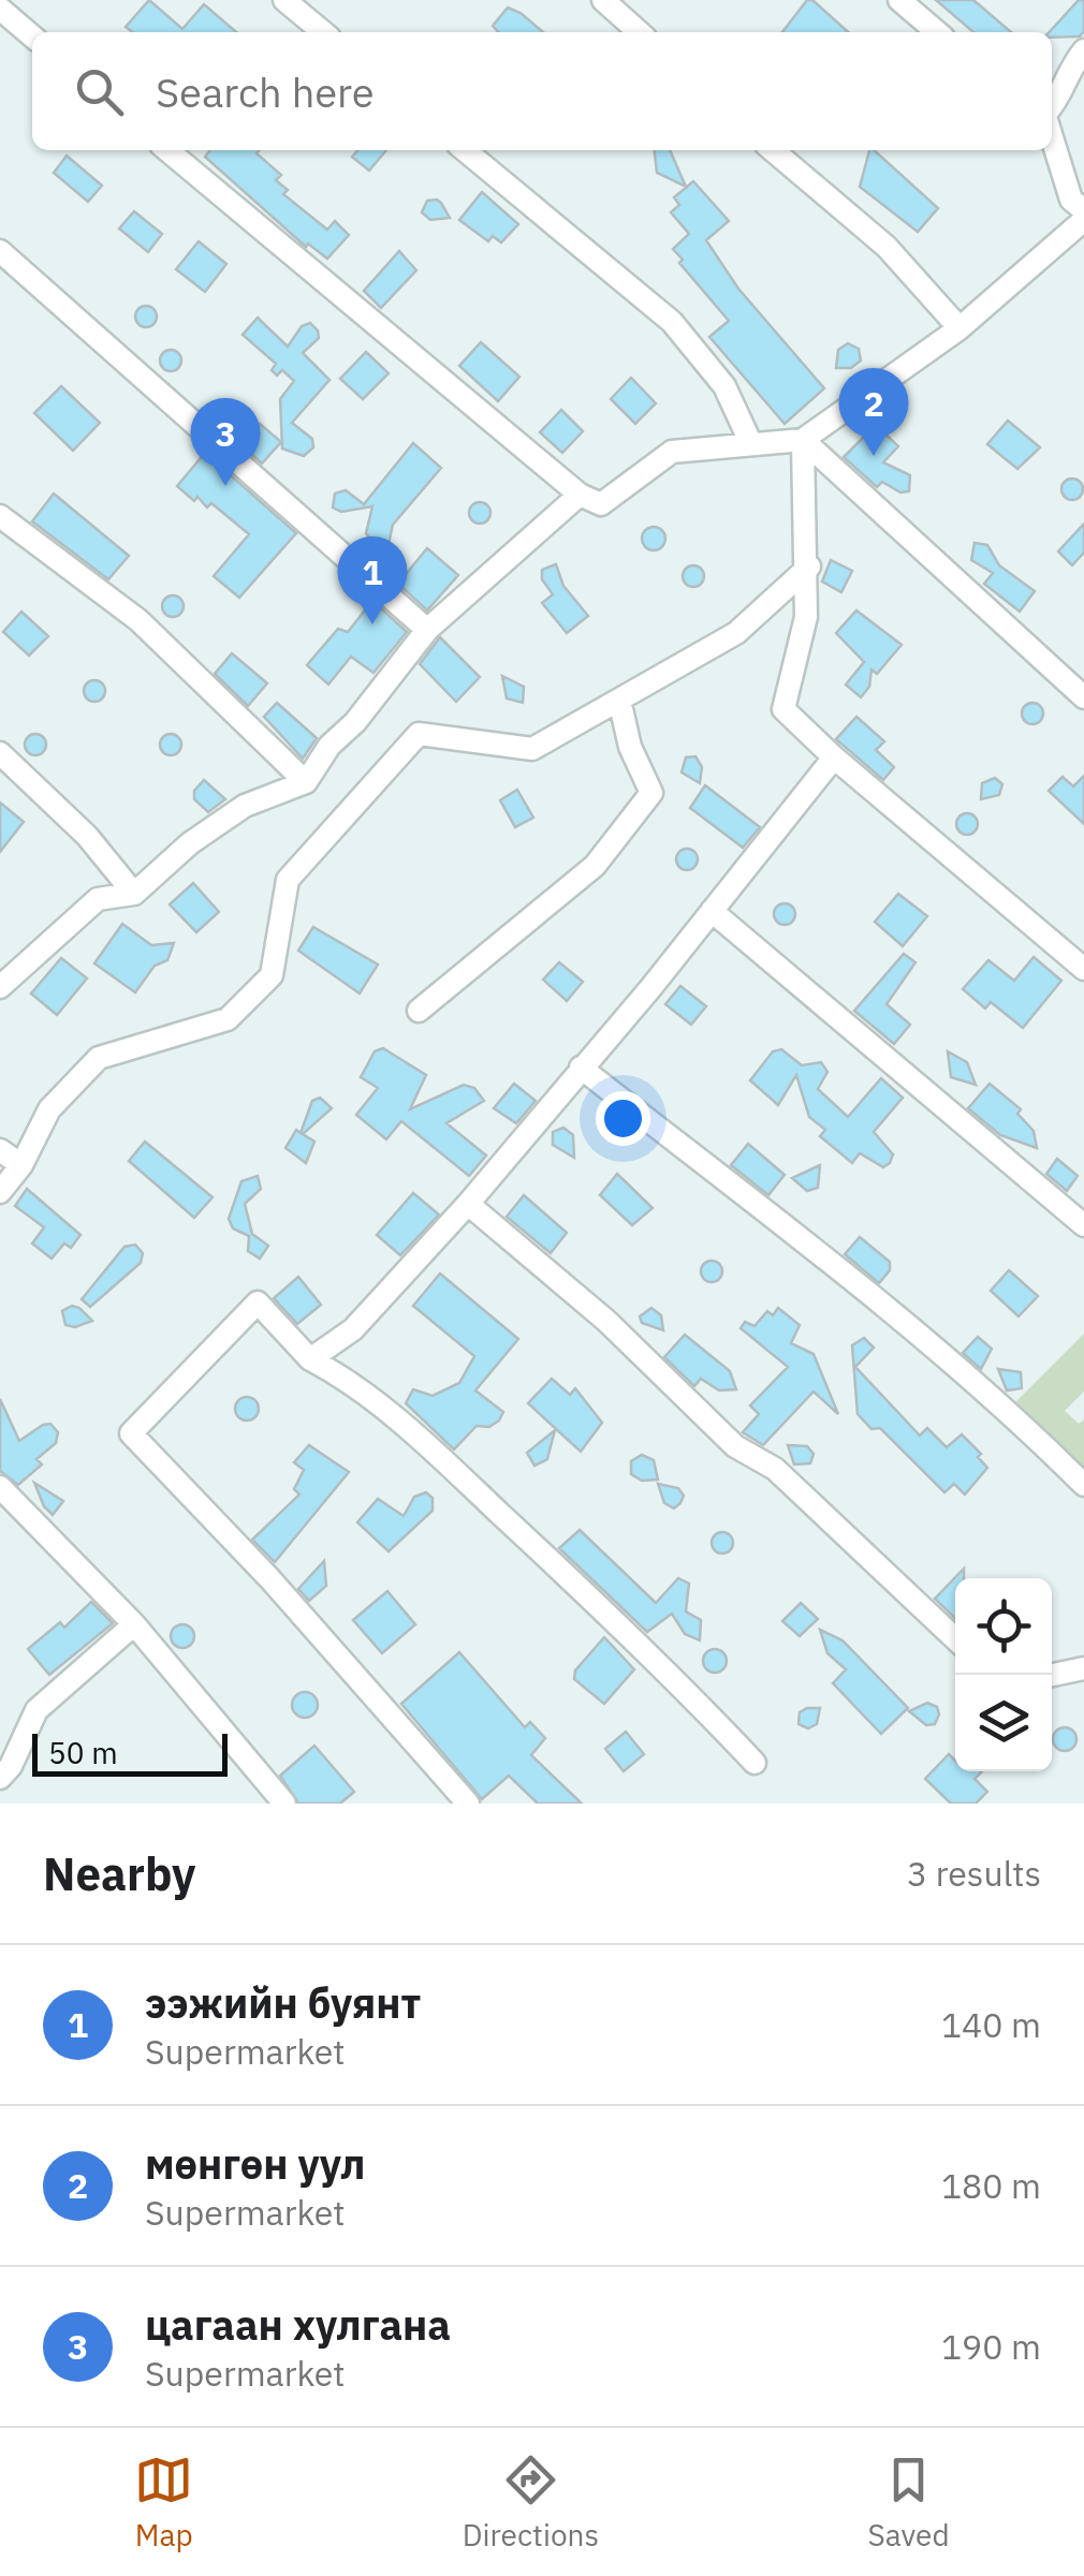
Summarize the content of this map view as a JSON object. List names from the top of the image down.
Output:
{
  "scale_bar": "50 m",
  "page": {
    "search": "Search here",
    "pins": ["2", "3", "1"],
    "scale": "50 m",
    "heading": ["Nearby", "3 results"],
    "list": [
      {
        "mark": "1",
        "name": "ээжийн буянт",
        "note": "Supermarket",
        "value": "140 m"
      },
      {
        "mark": "2",
        "name": "мөнгөн уул",
        "note": "Supermarket",
        "value": "180 m"
      },
      {
        "mark": "3",
        "name": "цагаан хулгана",
        "note": "Supermarket",
        "value": "190 m"
      }
    ],
    "nav": ["Map", "Directions", "Saved"]
  }
}
